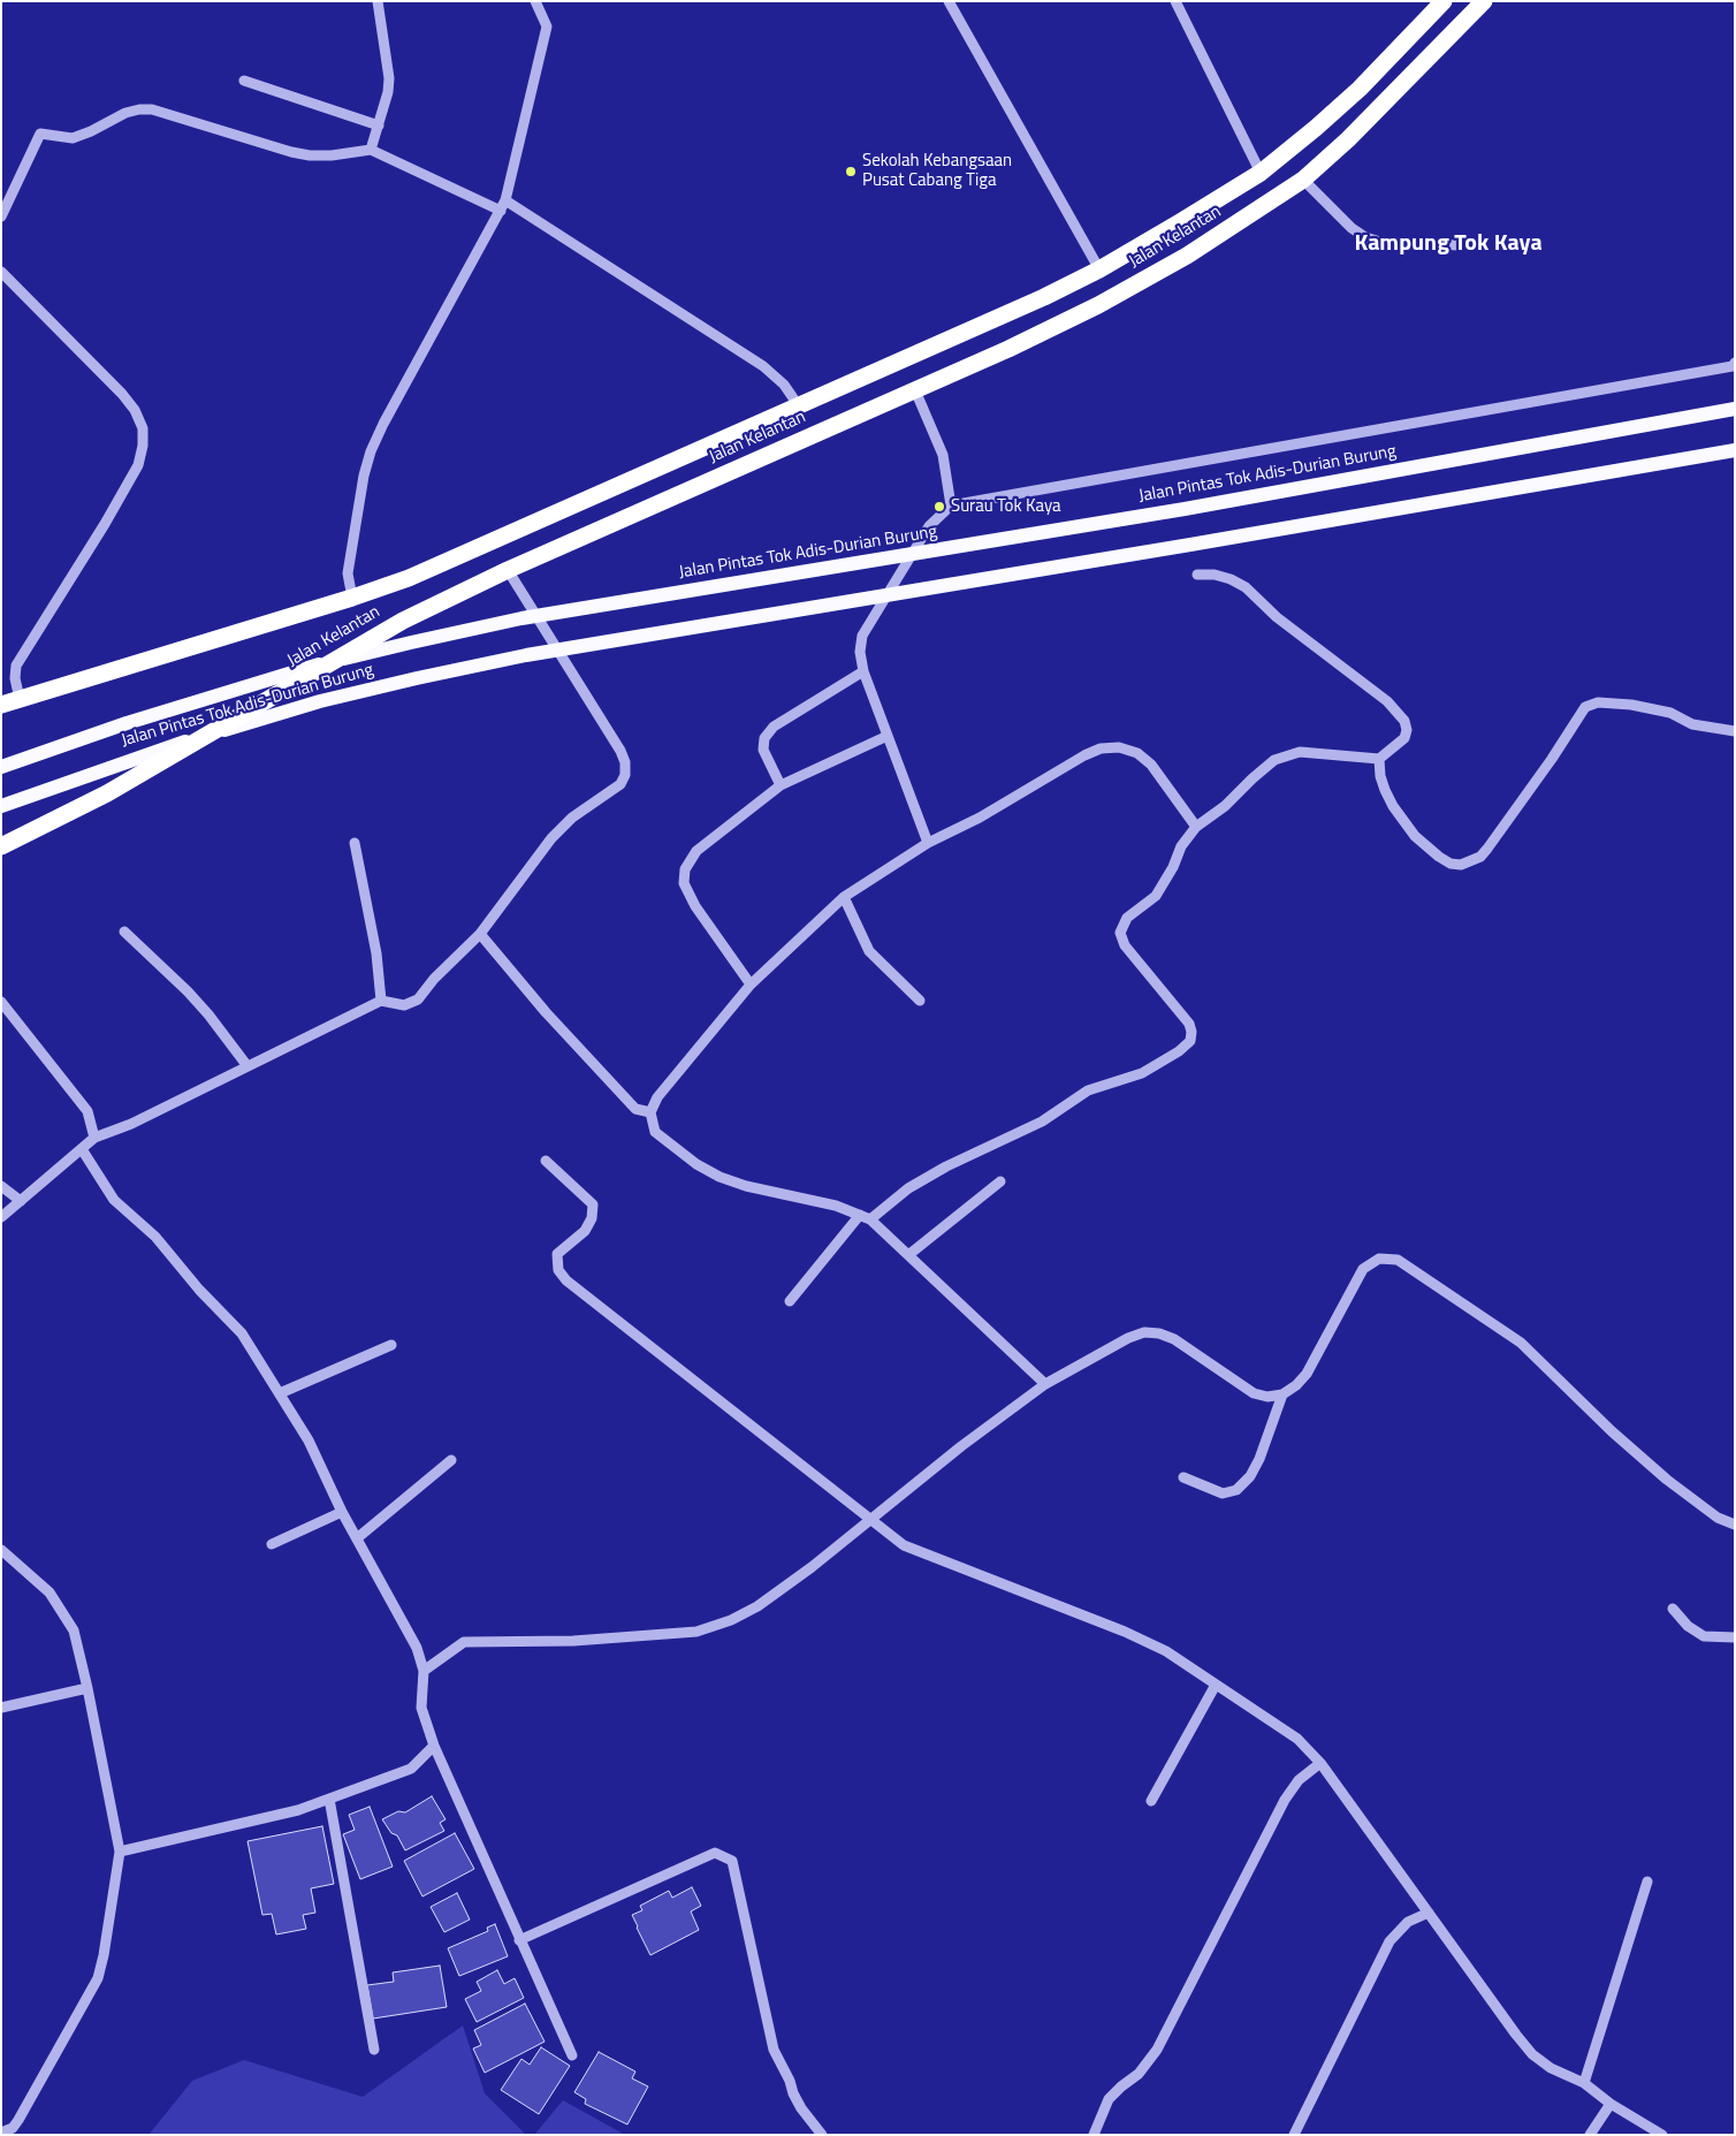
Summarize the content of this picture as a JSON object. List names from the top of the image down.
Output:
{
  "streets": {
    "highway": ["Jalan Kelantan"],
    "main road": ["Jalan Pintas Tok Adis-Durian Burung"]
  },
  "districts": ["Kampung Tok Kaya"],
  "places": ["Sekolah Kebangsaan Pusat Cabang Tiga", "Surau Tok Kaya"]
}
